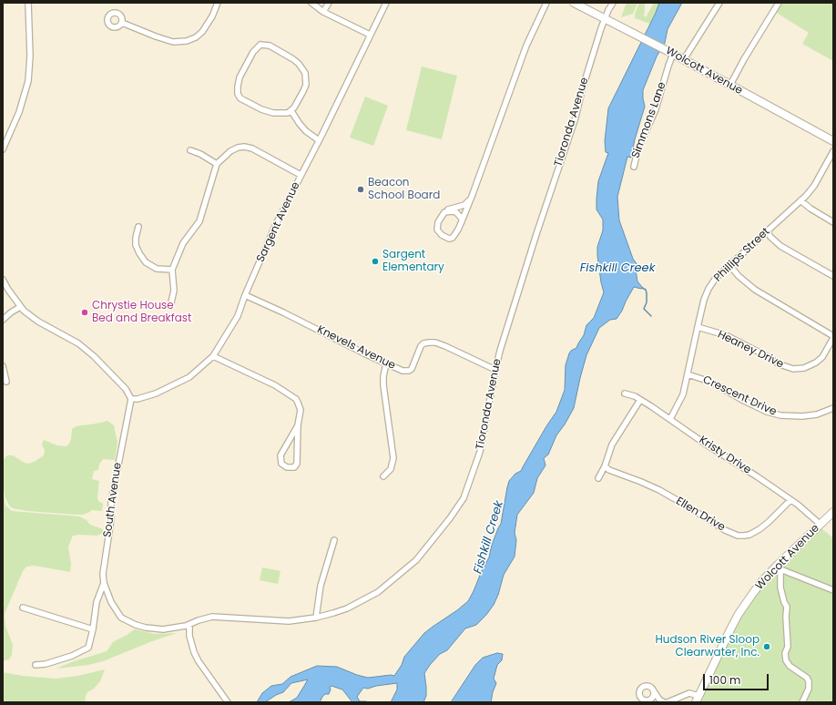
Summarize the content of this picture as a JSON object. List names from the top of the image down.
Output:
{
  "streets": {
    "main road": ["Wolcott Avenue"],
    "street": [
      "Simmons Lane",
      "Tioronda Avenue",
      "Sargent Avenue",
      "Phillips Street",
      "Knevels Avenue",
      "Heaney Drive",
      "Crescent Drive",
      "Kristy Drive",
      "South Avenue",
      "Ellen Drive"
    ]
  },
  "crossings": [
    ["Wolcott Avenue", "Simmons Lane"],
    ["Wolcott Avenue", "Tioronda Avenue"],
    ["Wolcott Avenue", "Kristy Drive"],
    ["Tioronda Avenue", "Knevels Avenue"],
    ["Tioronda Avenue", "South Avenue"],
    ["Sargent Avenue", "Knevels Avenue"],
    ["Sargent Avenue", "South Avenue"],
    ["Phillips Street", "Heaney Drive"],
    ["Phillips Street", "Crescent Drive"],
    ["Phillips Street", "Kristy Drive"],
    ["Kristy Drive", "Ellen Drive"]
  ],
  "water": ["Fishkill Creek"],
  "places": [
    "Beacon School Board",
    "Sargent Elementary",
    "Chrystie House Bed and Breakfast",
    "Hudson River Sloop Clearwater, Inc."
  ],
  "scale_bar": "100 m"
}
